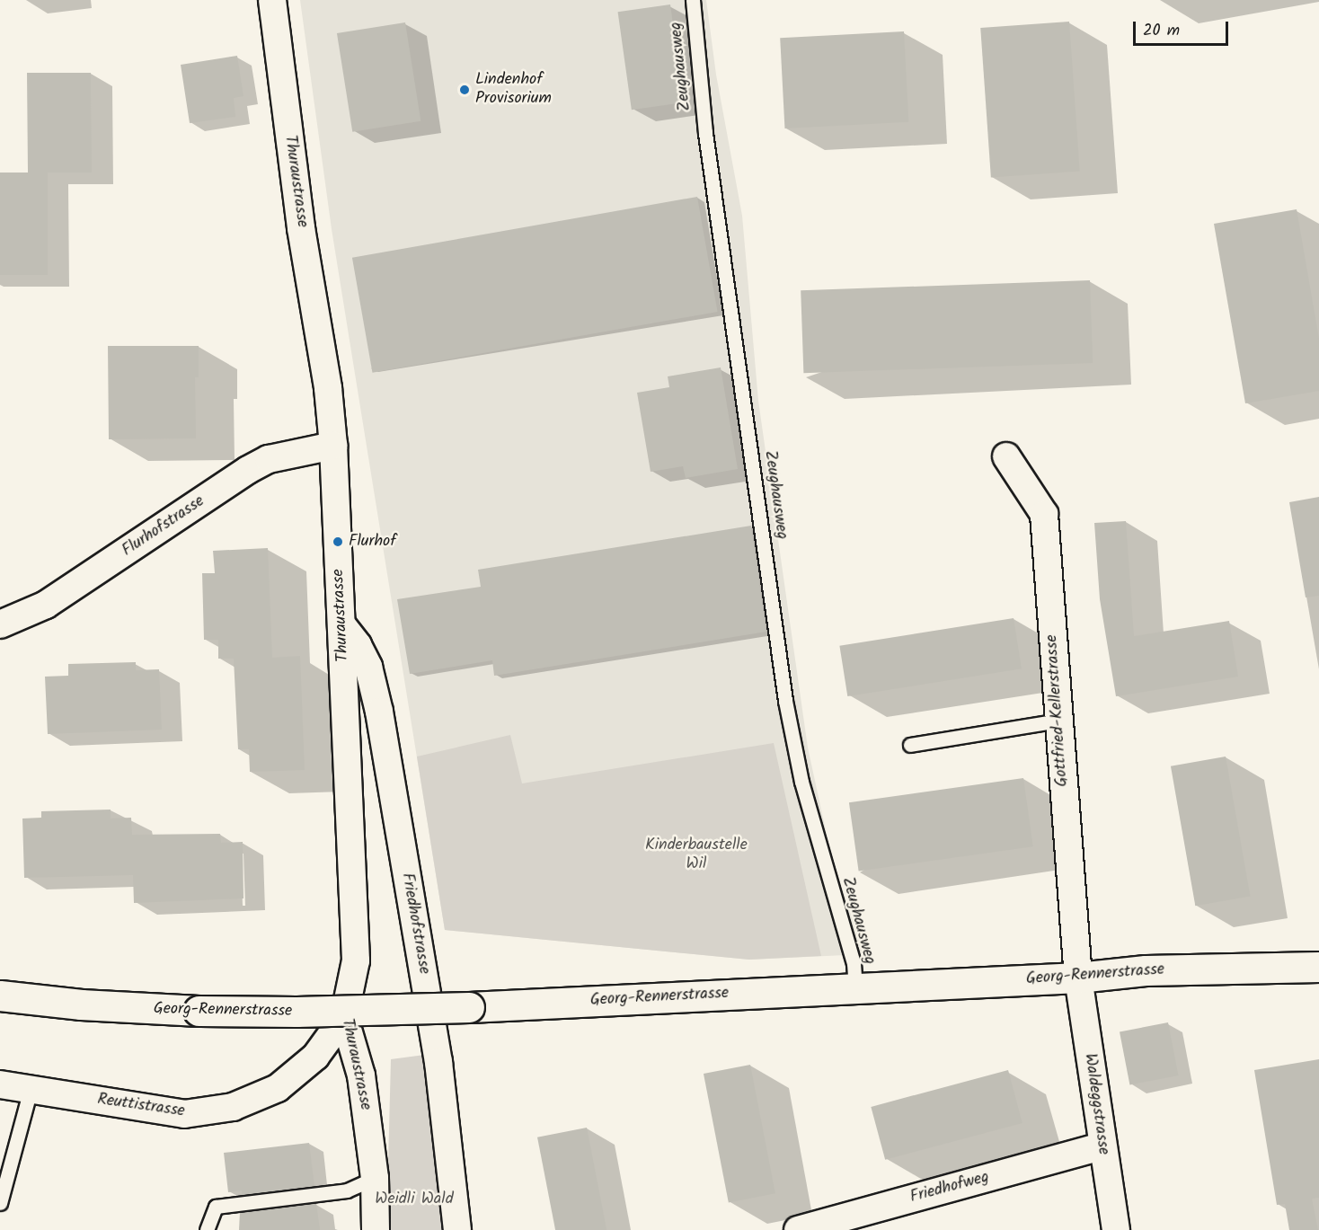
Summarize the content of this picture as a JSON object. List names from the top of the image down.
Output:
{
  "streets": {
    "main road": ["Georg-Rennerstrasse"],
    "street": [
      "Thuraustrasse",
      "Flurhofstrasse",
      "Gottfried-Kellerstrasse",
      "Friedhofstrasse",
      "Waldeggstrasse",
      "Reuttistrasse",
      "Friedhofweg"
    ],
    "lane": ["Zeughausweg"]
  },
  "crossings": [
    ["Zeughausweg", "Georg-Rennerstrasse"],
    ["Thuraustrasse", "Flurhofstrasse"],
    ["Thuraustrasse", "Friedhofstrasse"],
    ["Thuraustrasse", "Reuttistrasse"],
    ["Gottfried-Kellerstrasse", "Georg-Rennerstrasse"],
    ["Gottfried-Kellerstrasse", "Waldeggstrasse"],
    ["Georg-Rennerstrasse", "Waldeggstrasse"],
    ["Waldeggstrasse", "Friedhofweg"]
  ],
  "parks": ["Kinderbaustelle Wil", "Weidli Wald"],
  "places": ["Lindenhof Provisorium", "Flurhof"],
  "scale_bar": "20 m"
}
